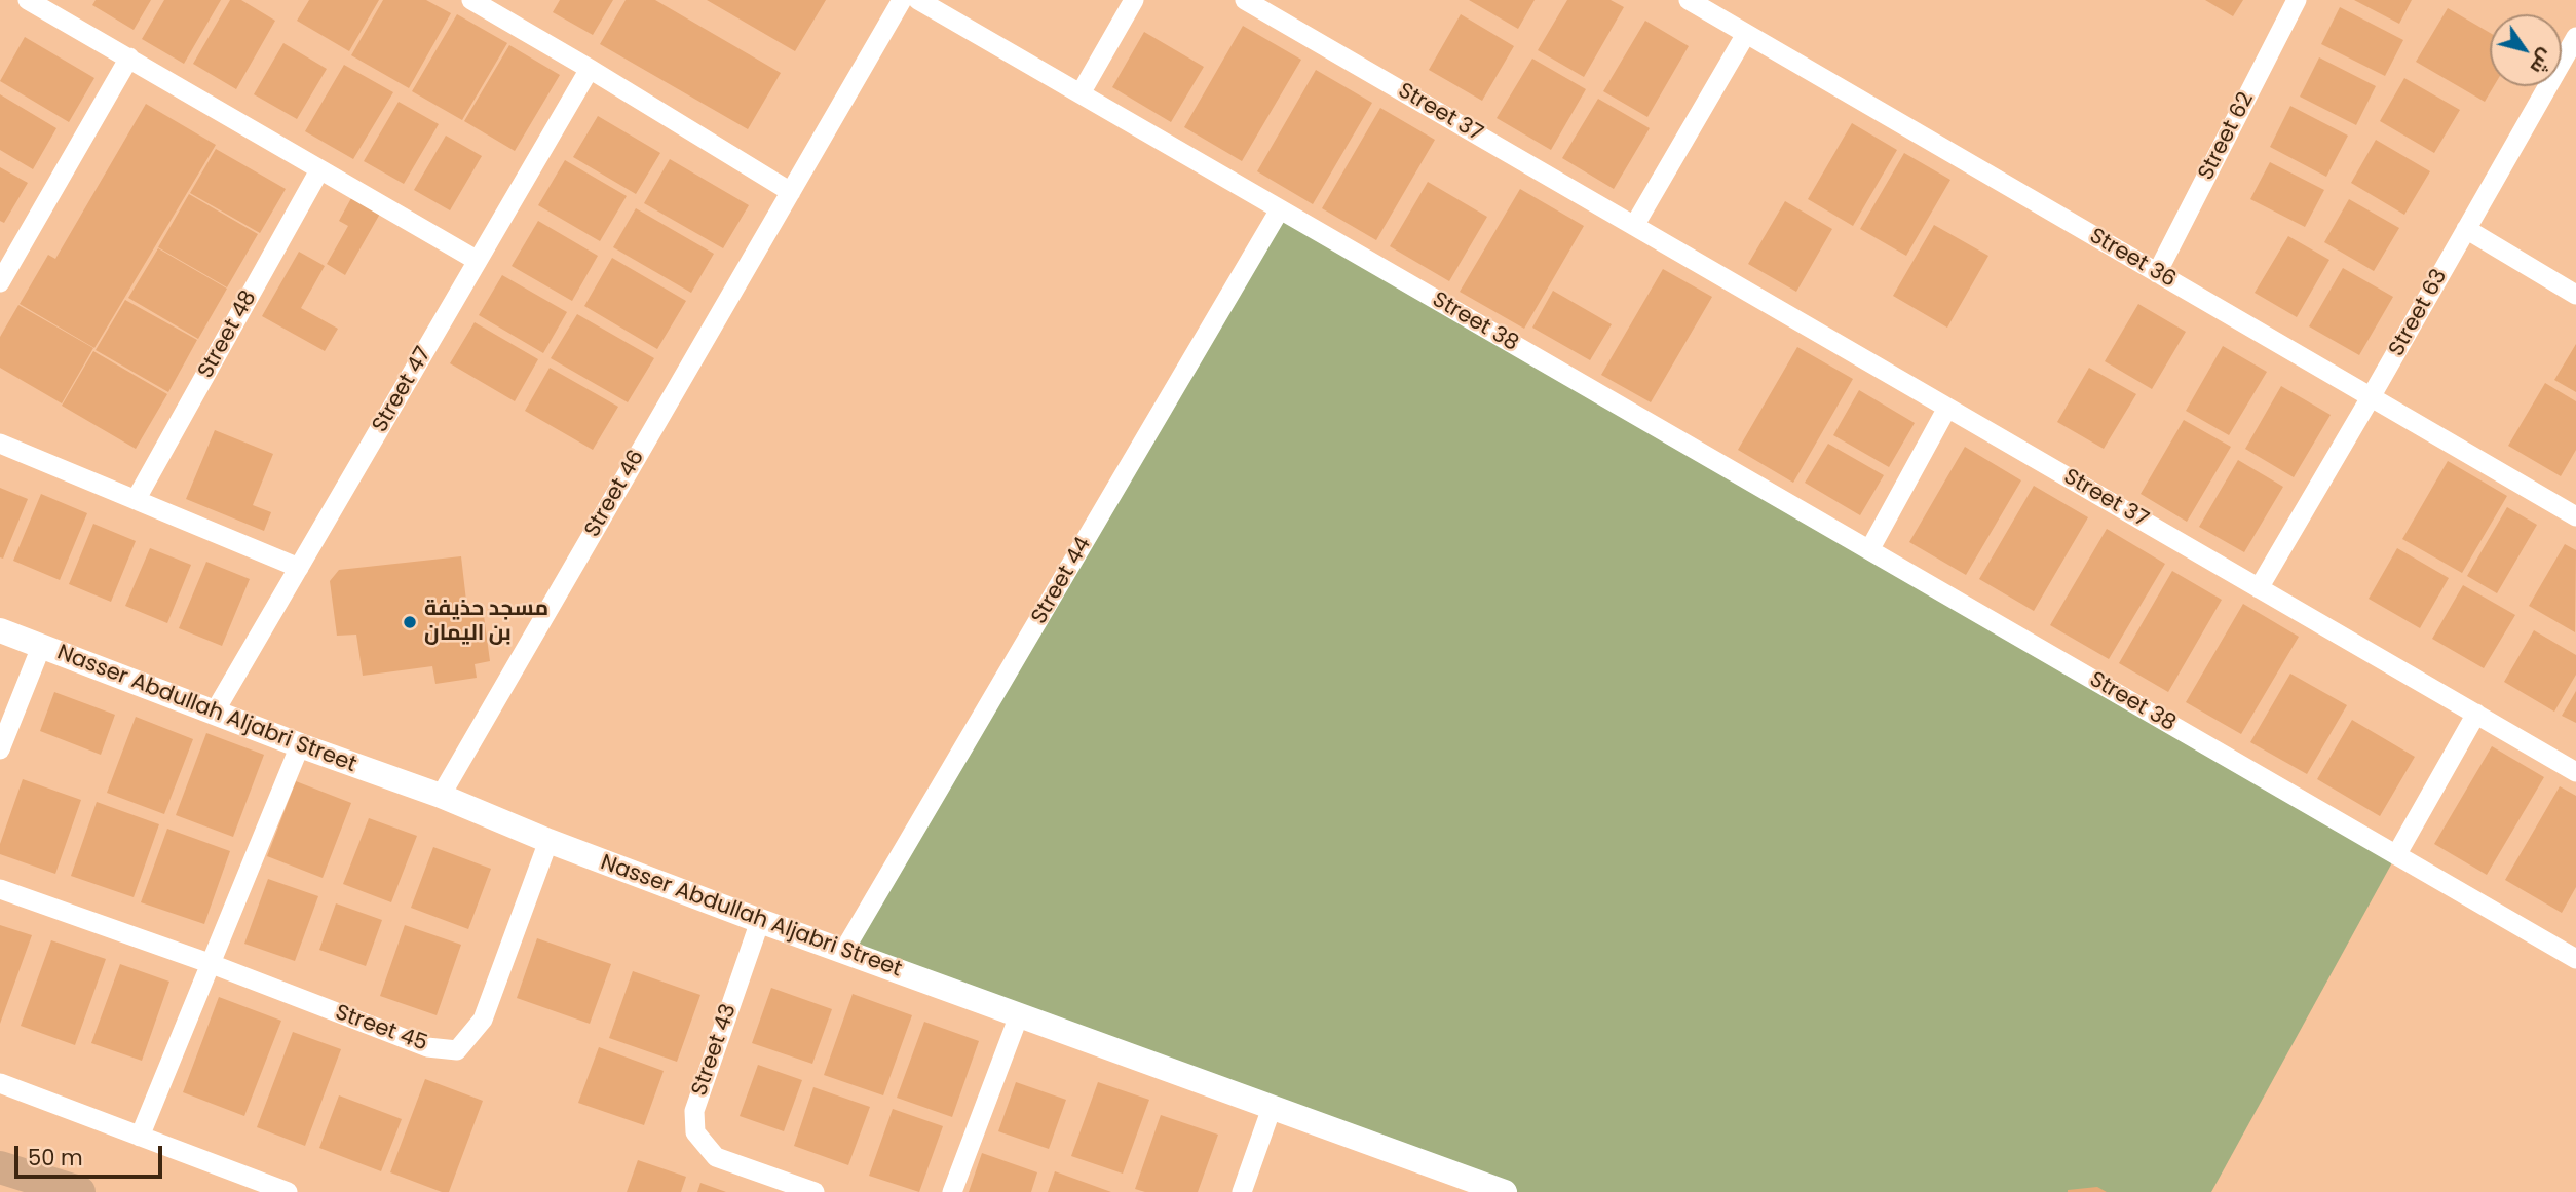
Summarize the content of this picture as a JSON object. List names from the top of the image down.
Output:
{
  "streets": {
    "street": [
      "Street 37",
      "Street 62",
      "Street 36",
      "Street 63",
      "Street 38",
      "Street 48",
      "Street 47",
      "Street 46",
      "Street 44",
      "Nasser Abdullah Aljabri Street",
      "Street 45",
      "Street 43"
    ]
  },
  "crossings": [
    ["Street 37", "Street 63"],
    ["Street 62", "Street 36"],
    ["Street 36", "Street 63"],
    ["Street 38", "Street 44"],
    ["Street 47", "Nasser Abdullah Aljabri Street"],
    ["Street 46", "Nasser Abdullah Aljabri Street"],
    ["Street 44", "Nasser Abdullah Aljabri Street"],
    ["Nasser Abdullah Aljabri Street", "Street 45"],
    ["Nasser Abdullah Aljabri Street", "Street 43"]
  ],
  "places": ["مسجد حذيفة بن اليمان"],
  "scale_bar": "50 m",
  "north": "bottom right"
}
